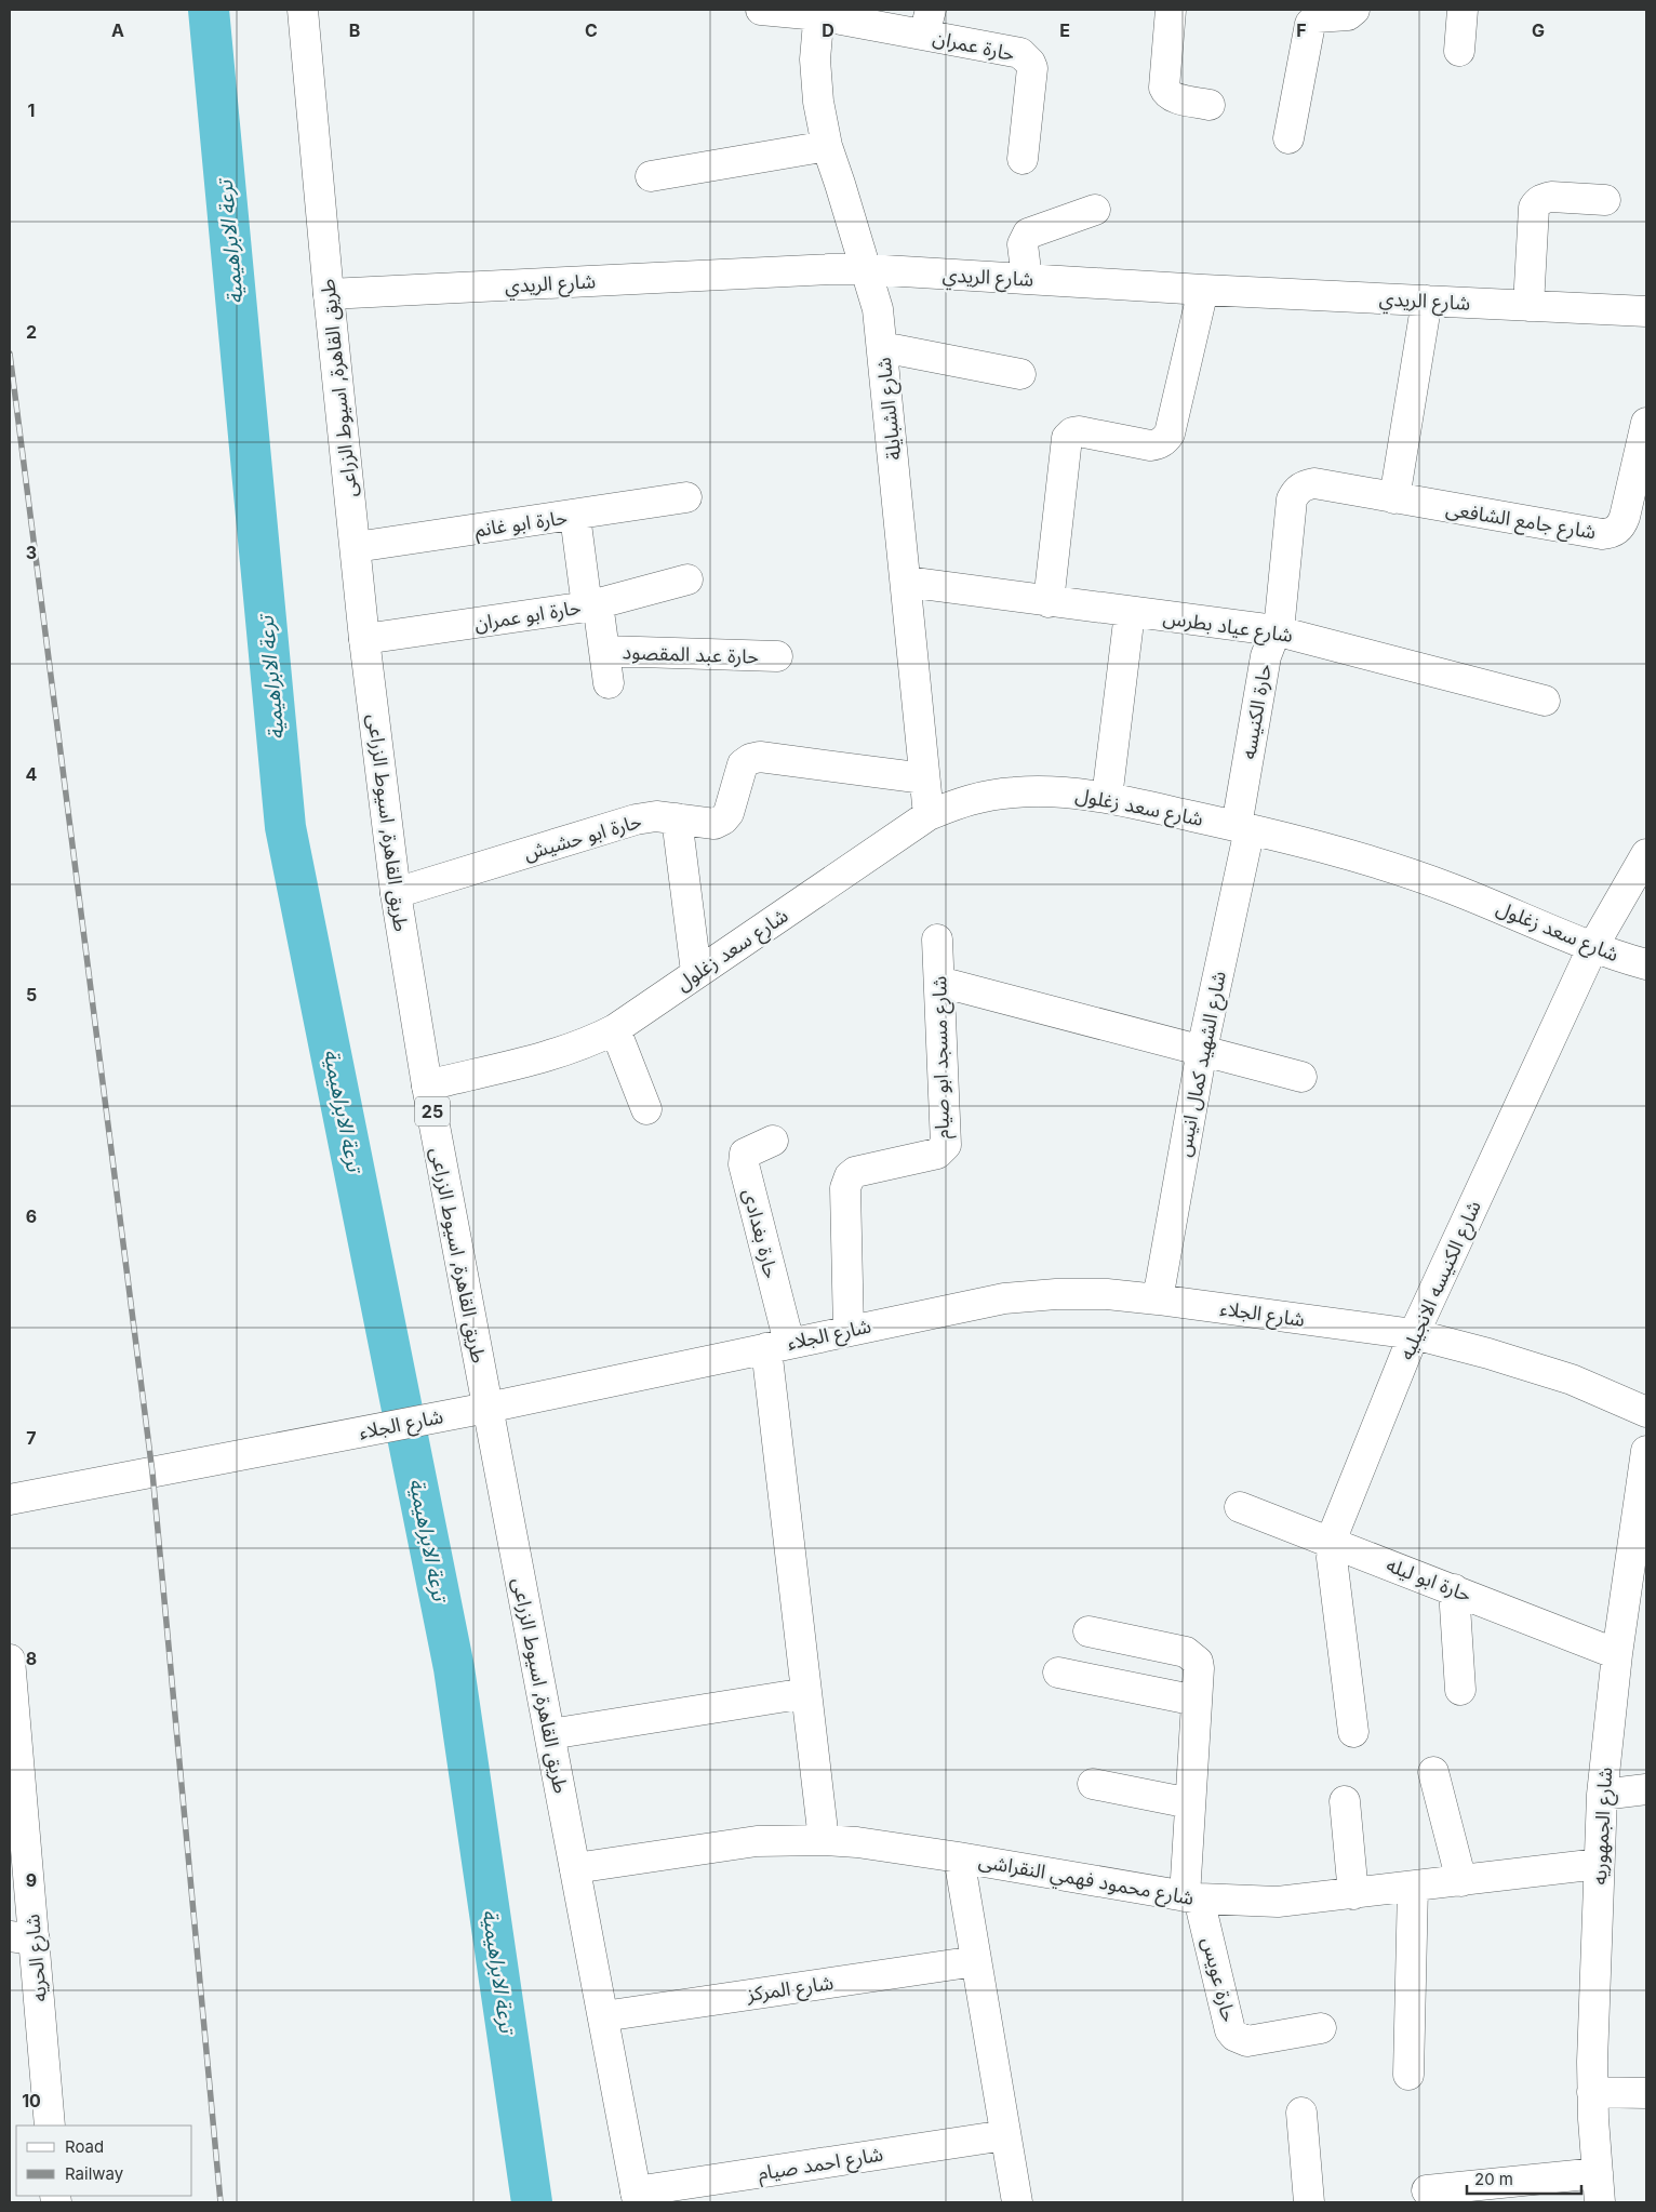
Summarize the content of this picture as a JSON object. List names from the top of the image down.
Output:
{
  "streets": {
    "main road": [
      "حارة عمران",
      "شارع الريدي",
      "طريق القاهرة, اسيوط الزراعى",
      "شارع الشبايلة",
      "شارع جامع الشافعى",
      "حارة ابو غانم",
      "حارة ابو عمران",
      "شارع عياد بطرس",
      "حارة عبد المقصود",
      "حارة الكنيسه",
      "شارع سعد زغلول",
      "حارة ابو حشيش",
      "شارع مسجد ابو صيام",
      "شارع الشهيد كمال انيس",
      "25",
      "حارة بغدادى",
      "شارع الكنيسه الانجيليه",
      "شارع الجلاء",
      "حارة ابو ليله",
      "شارع الجمهوريه",
      "شارع محمود فهمي النقراشى",
      "شارع الحريه",
      "حارة عويس",
      "شارع المركز",
      "شارع احمد صيام"
    ]
  },
  "crossings": [
    ["حارة عمران", "شارع الشبايلة"],
    ["شارع الريدي", "طريق القاهرة, اسيوط الزراعى"],
    ["شارع الريدي", "شارع الشبايلة"],
    ["طريق القاهرة, اسيوط الزراعى", "حارة ابو غانم"],
    ["طريق القاهرة, اسيوط الزراعى", "حارة ابو عمران"],
    ["طريق القاهرة, اسيوط الزراعى", "شارع سعد زغلول"],
    ["طريق القاهرة, اسيوط الزراعى", "حارة ابو حشيش"],
    ["طريق القاهرة, اسيوط الزراعى", "شارع الجلاء"],
    ["طريق القاهرة, اسيوط الزراعى", "شارع محمود فهمي النقراشى"],
    ["طريق القاهرة, اسيوط الزراعى", "شارع المركز"],
    ["طريق القاهرة, اسيوط الزراعى", "شارع احمد صيام"],
    ["شارع الشبايلة", "شارع عياد بطرس"],
    ["شارع الشبايلة", "شارع سعد زغلول"],
    ["شارع الشبايلة", "حارة ابو حشيش"],
    ["شارع جامع الشافعى", "حارة الكنيسه"],
    ["شارع عياد بطرس", "حارة الكنيسه"],
    ["حارة الكنيسه", "شارع سعد زغلول"],
    ["حارة الكنيسه", "شارع الشهيد كمال انيس"],
    ["شارع سعد زغلول", "شارع الشهيد كمال انيس"],
    ["شارع سعد زغلول", "شارع الكنيسه الانجيليه"],
    ["شارع مسجد ابو صيام", "شارع الجلاء"],
    ["شارع الشهيد كمال انيس", "شارع الجلاء"],
    ["حارة بغدادى", "شارع الجلاء"],
    ["شارع الكنيسه الانجيليه", "شارع الجلاء"],
    ["شارع الكنيسه الانجيليه", "حارة ابو ليله"],
    ["حارة ابو ليله", "شارع الجمهوريه"],
    ["شارع الجمهوريه", "شارع محمود فهمي النقراشى"],
    ["شارع محمود فهمي النقراشى", "حارة عويس"]
  ],
  "water": ["ترعة الابراهيمية"],
  "legend": ["Road", "Railway"],
  "scale_bar": "20 m",
  "grid": {
    "columns": [
      "A",
      "B",
      "C",
      "D",
      "E",
      "F",
      "G"
    ],
    "rows": [
      "1",
      "2",
      "3",
      "4",
      "5",
      "6",
      "7",
      "8",
      "9",
      "10"
    ]
  }
}
